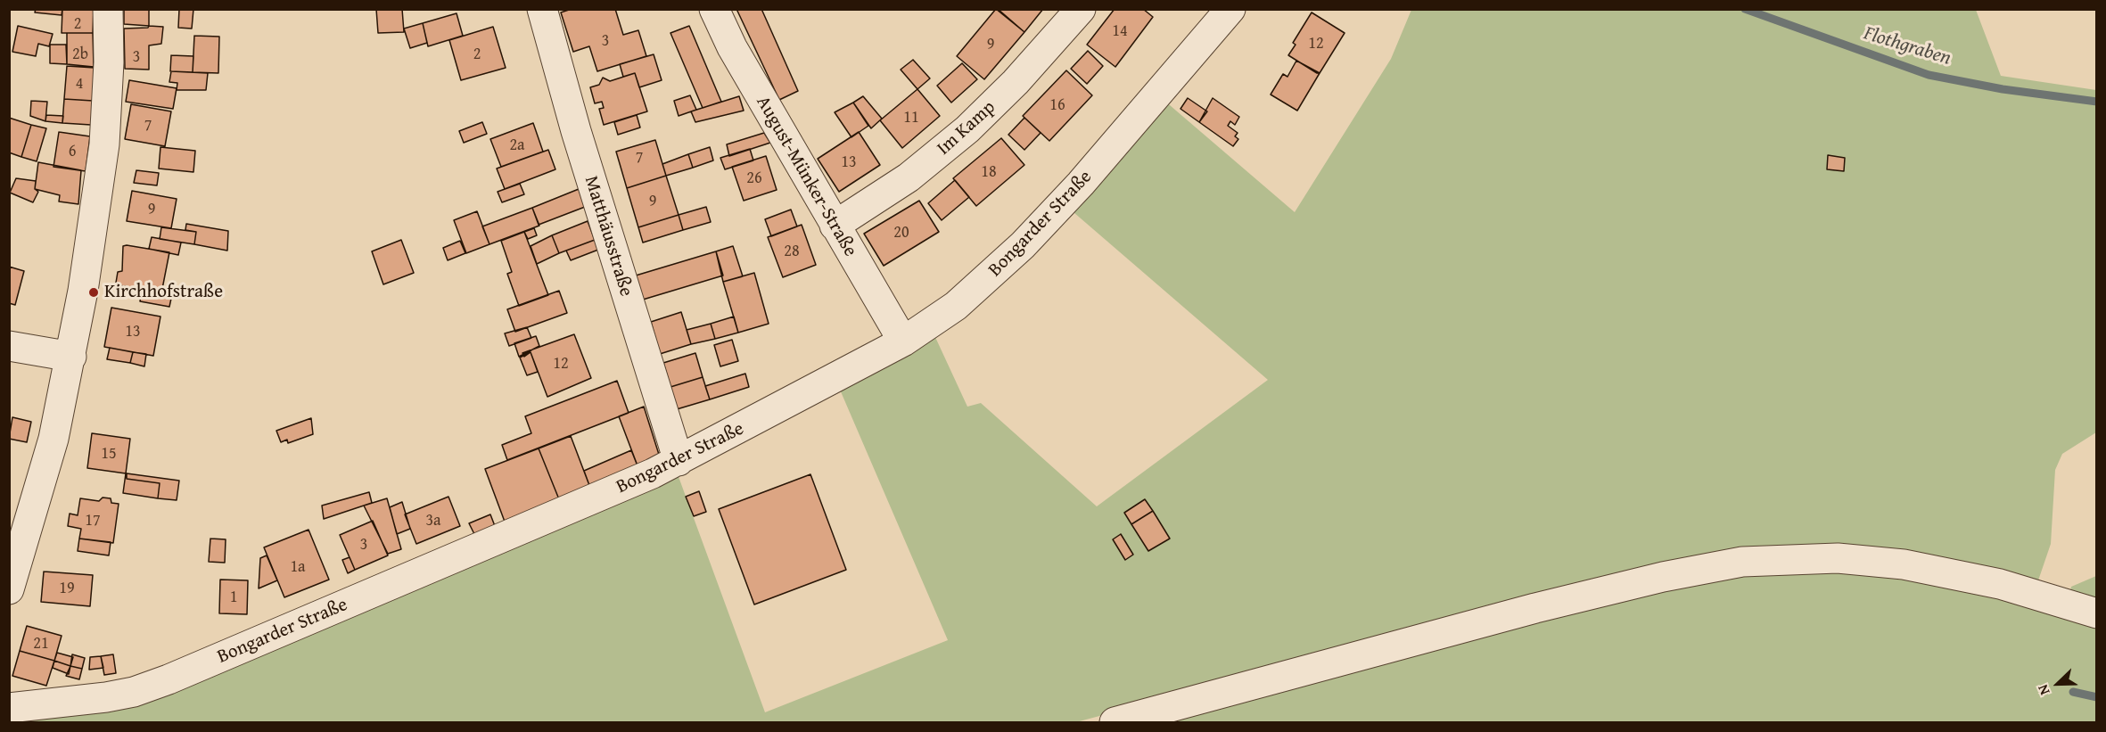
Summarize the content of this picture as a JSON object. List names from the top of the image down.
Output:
{
  "streets": {
    "street": [
      "Im Kamp",
      "August-Münker-Straße",
      "Bongarder Straße",
      "Matthäusstraße"
    ]
  },
  "crossings": [
    ["Im Kamp", "August-Münker-Straße"],
    ["August-Münker-Straße", "Bongarder Straße"],
    ["Bongarder Straße", "Matthäusstraße"]
  ],
  "water": ["Flothgraben"],
  "places": ["Kirchhofstraße"],
  "house_numbers": [
    "2",
    "14",
    "3",
    "12",
    "9",
    "2b",
    "2",
    "3",
    "4",
    "16",
    "11",
    "7",
    "2a",
    "6",
    "7",
    "13",
    "18",
    "26",
    "9",
    "9",
    "20",
    "28",
    "13",
    "12",
    "15",
    "17",
    "3a",
    "3",
    "1a",
    "19",
    "1",
    "21"
  ],
  "north": "bottom left"
}
